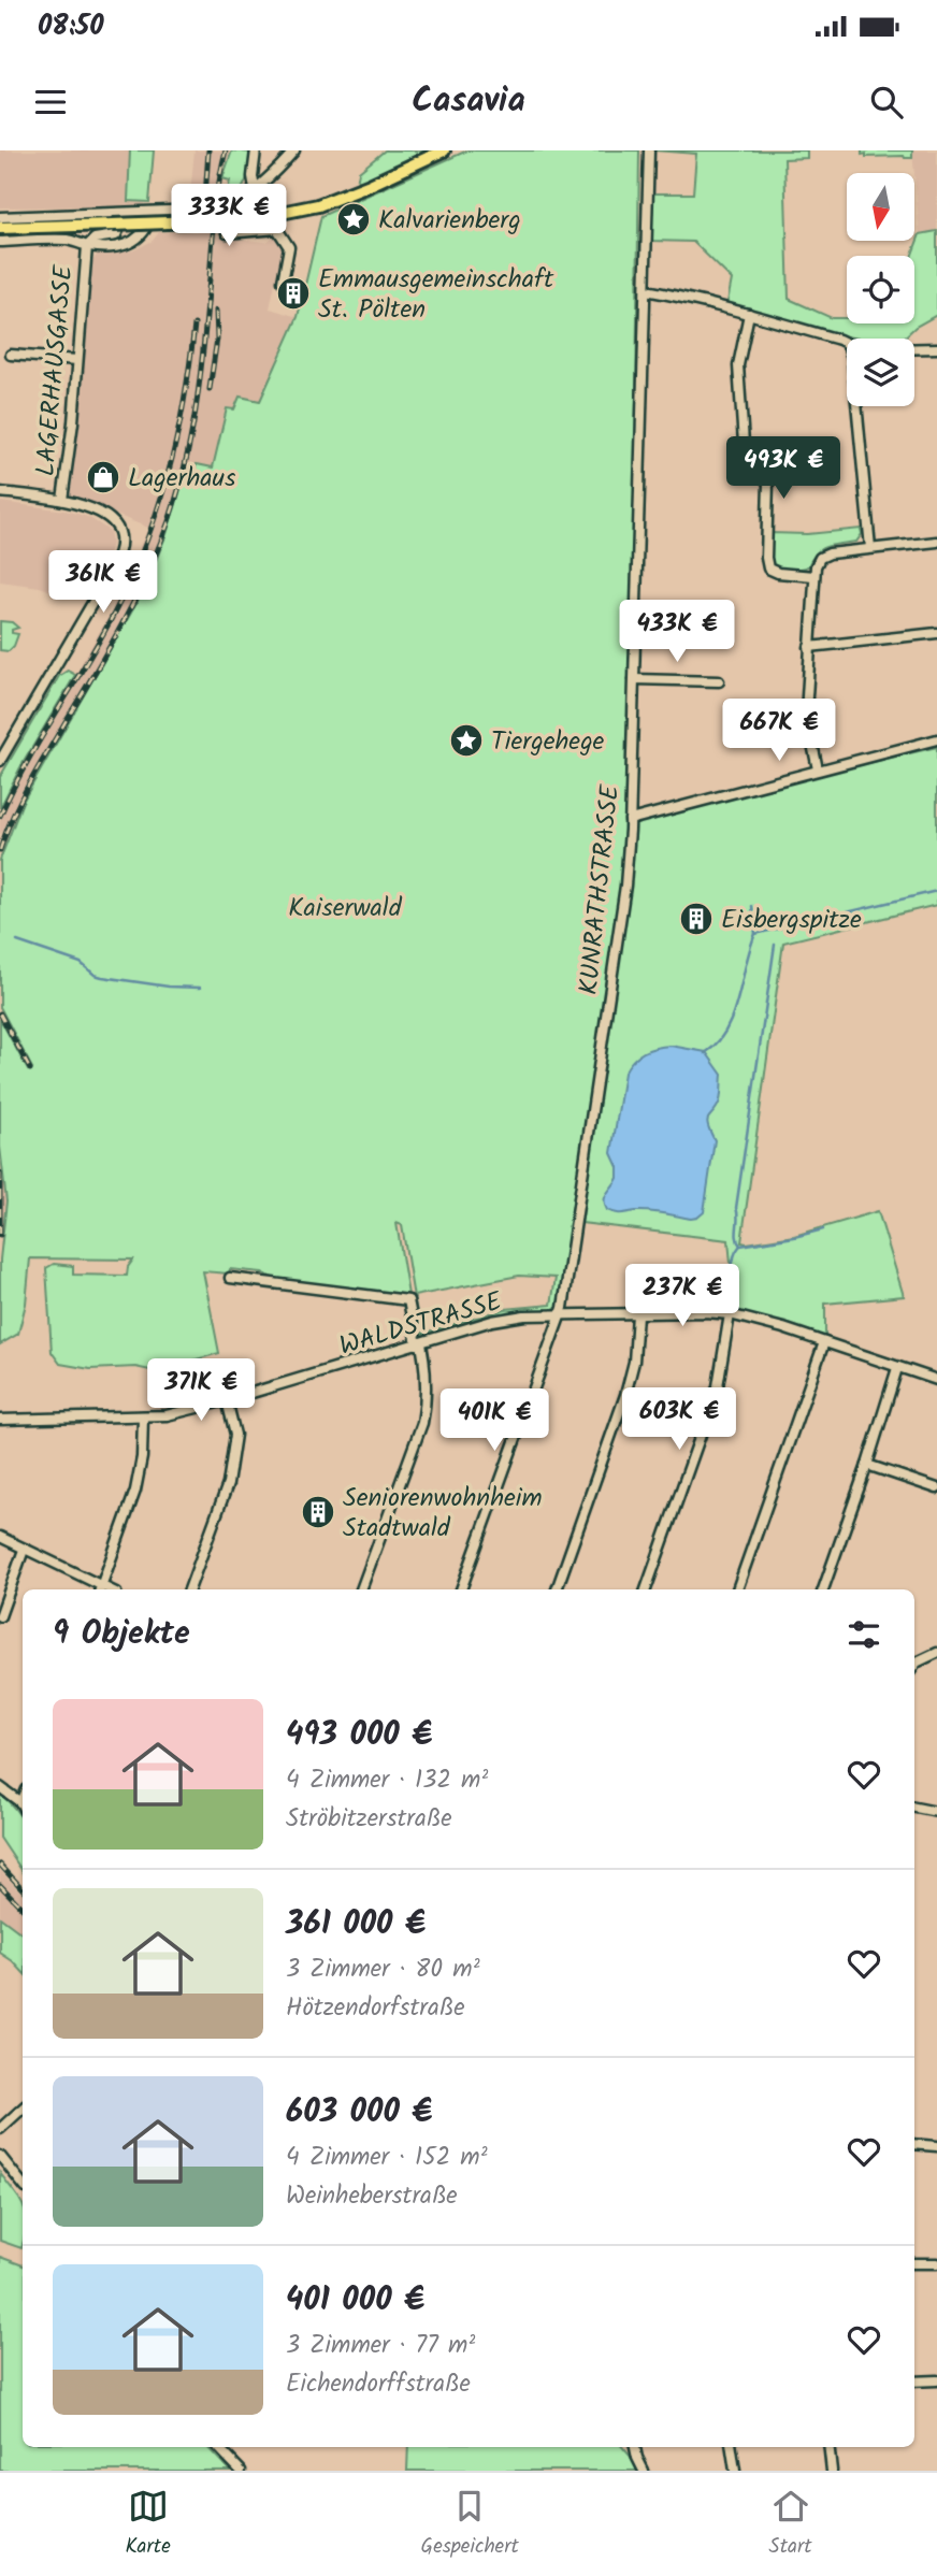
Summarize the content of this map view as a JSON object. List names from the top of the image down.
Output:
{
  "streets": {
    "street": ["LAGERHAUSGASSE", "KUNRATHSTRASSE", "WALDSTRASSE"]
  },
  "crossings": [
    ["KUNRATHSTRASSE", "WALDSTRASSE"]
  ],
  "parks": ["Kaiserwald"],
  "places": {
    "place": ["Kalvarienberg", "Tiergehege"],
    "building": ["Emmausgemeinschaft St. Pölten", "Eisbergspitze", "Seniorenwohnheim Stadtwald"],
    "shop": ["Lagerhaus"]
  },
  "north": "bottom",
  "page": {
    "status": "08:50",
    "header": "Casavia",
    "price": [
      "333K €",
      "493K €",
      "361K €",
      "433K €",
      "667K €",
      "237K €",
      "371K €",
      "603K €",
      "401K €"
    ],
    "heading": "9 Objekte",
    "list": [
      {
        "name": "493 000 €",
        "note": "4 Zimmer · 132 m² · Ströbitzerstraße"
      },
      {
        "name": "361 000 €",
        "note": "3 Zimmer · 80 m² · Hötzendorfstraße"
      },
      {
        "name": "603 000 €",
        "note": "4 Zimmer · 152 m² · Weinheberstraße"
      },
      {
        "name": "401 000 €",
        "note": "3 Zimmer · 77 m² · Eichendorffstraße"
      }
    ],
    "tabs": ["Karte", "Gespeichert", "Start"]
  }
}
